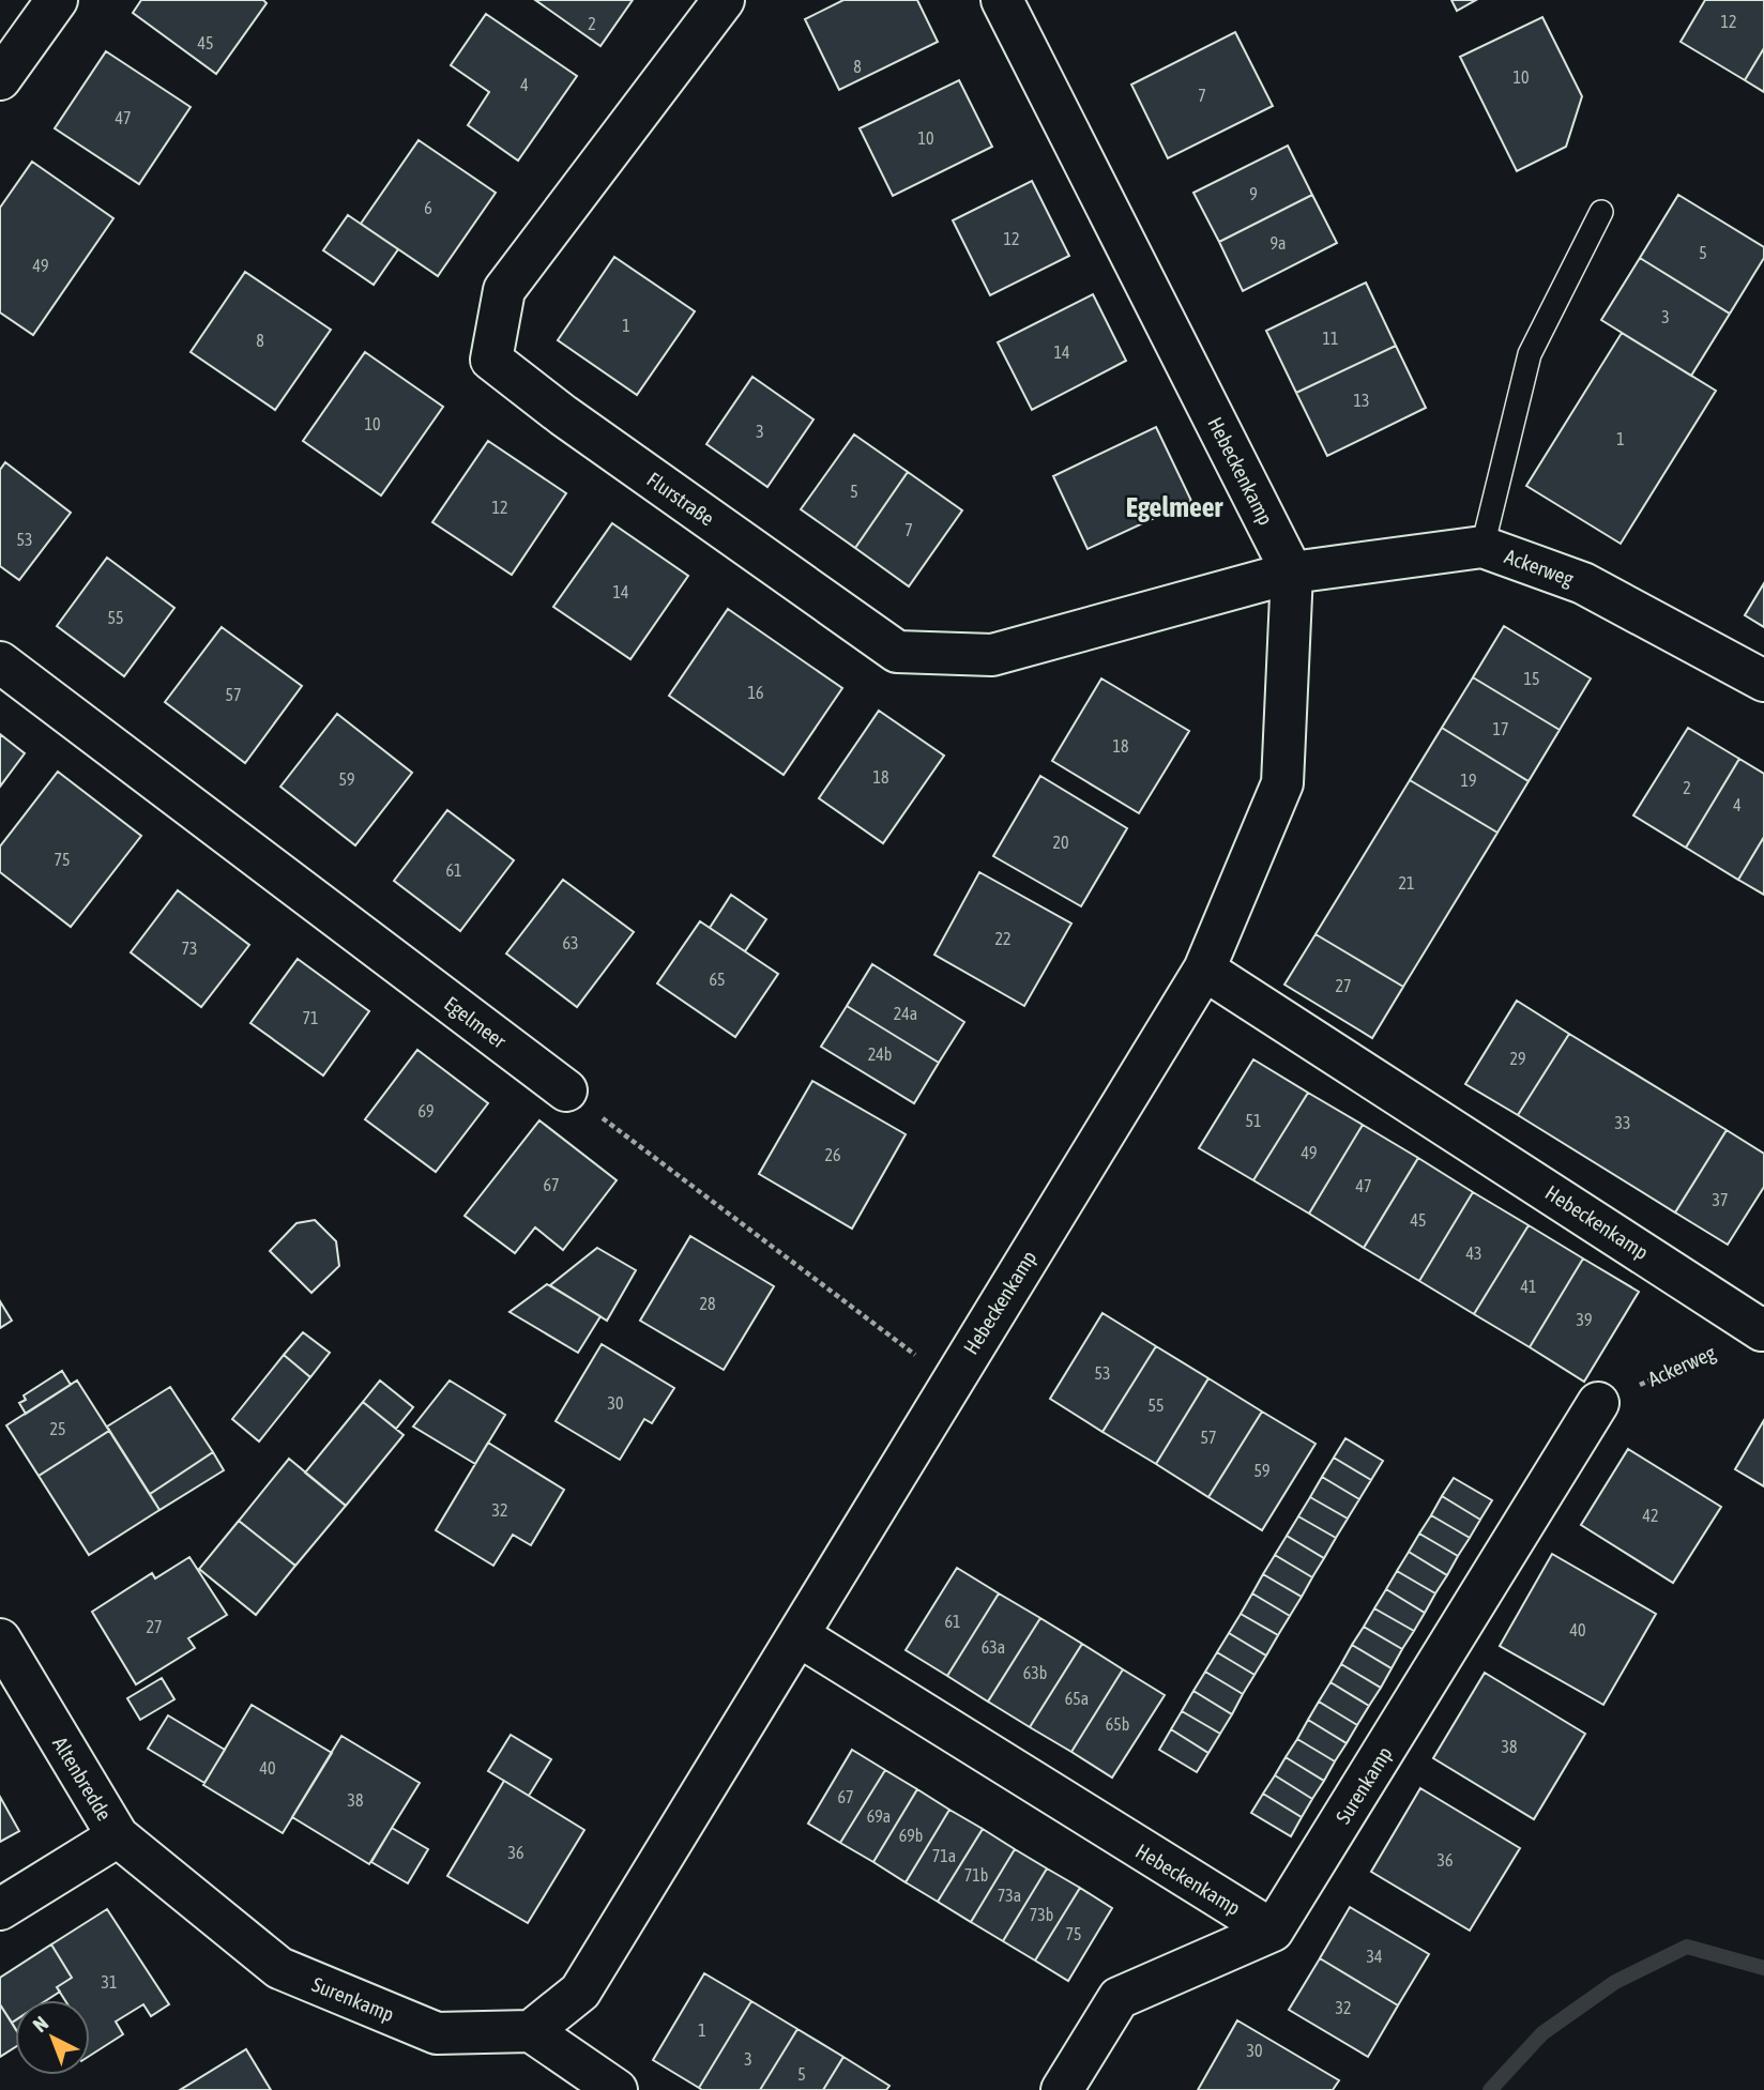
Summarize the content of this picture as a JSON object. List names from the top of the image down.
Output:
{
  "streets": {
    "street": [
      "Hebeckenkamp",
      "Flurstraße",
      "Ackerweg",
      "Egelmeer",
      "Altenbredde",
      "Surenkamp"
    ]
  },
  "crossings": [
    ["Hebeckenkamp", "Flurstraße"],
    ["Hebeckenkamp", "Ackerweg"],
    ["Hebeckenkamp", "Surenkamp"],
    ["Flurstraße", "Ackerweg"],
    ["Ackerweg", "Surenkamp"],
    ["Altenbredde", "Surenkamp"]
  ],
  "districts": ["Egelmeer"],
  "house_numbers": [
    "12",
    "2",
    "45",
    "8",
    "10",
    "4",
    "7",
    "47",
    "10",
    "9",
    "6",
    "12",
    "9a",
    "5",
    "49",
    "3",
    "1",
    "11",
    "8",
    "14",
    "13",
    "10",
    "3",
    "1",
    "5",
    "12",
    "7",
    "53",
    "14",
    "55",
    "15",
    "16",
    "57",
    "17",
    "18",
    "18",
    "59",
    "19",
    "2",
    "4",
    "20",
    "75",
    "61",
    "21",
    "22",
    "63",
    "73",
    "65",
    "27",
    "24a",
    "71",
    "24b",
    "29",
    "69",
    "51",
    "33",
    "49",
    "26",
    "67",
    "47",
    "37",
    "45",
    "43",
    "41",
    "28",
    "39",
    "53",
    "30",
    "55",
    "25",
    "57",
    "59",
    "32",
    "42",
    "61",
    "27",
    "40",
    "63a",
    "63b",
    "65a",
    "65b",
    "38",
    "40",
    "67",
    "38",
    "69a",
    "69b",
    "36",
    "71a",
    "36",
    "71b",
    "73a",
    "73b",
    "75",
    "34",
    "31",
    "32",
    "1",
    "30",
    "3",
    "5"
  ],
  "north": "top left"
}
